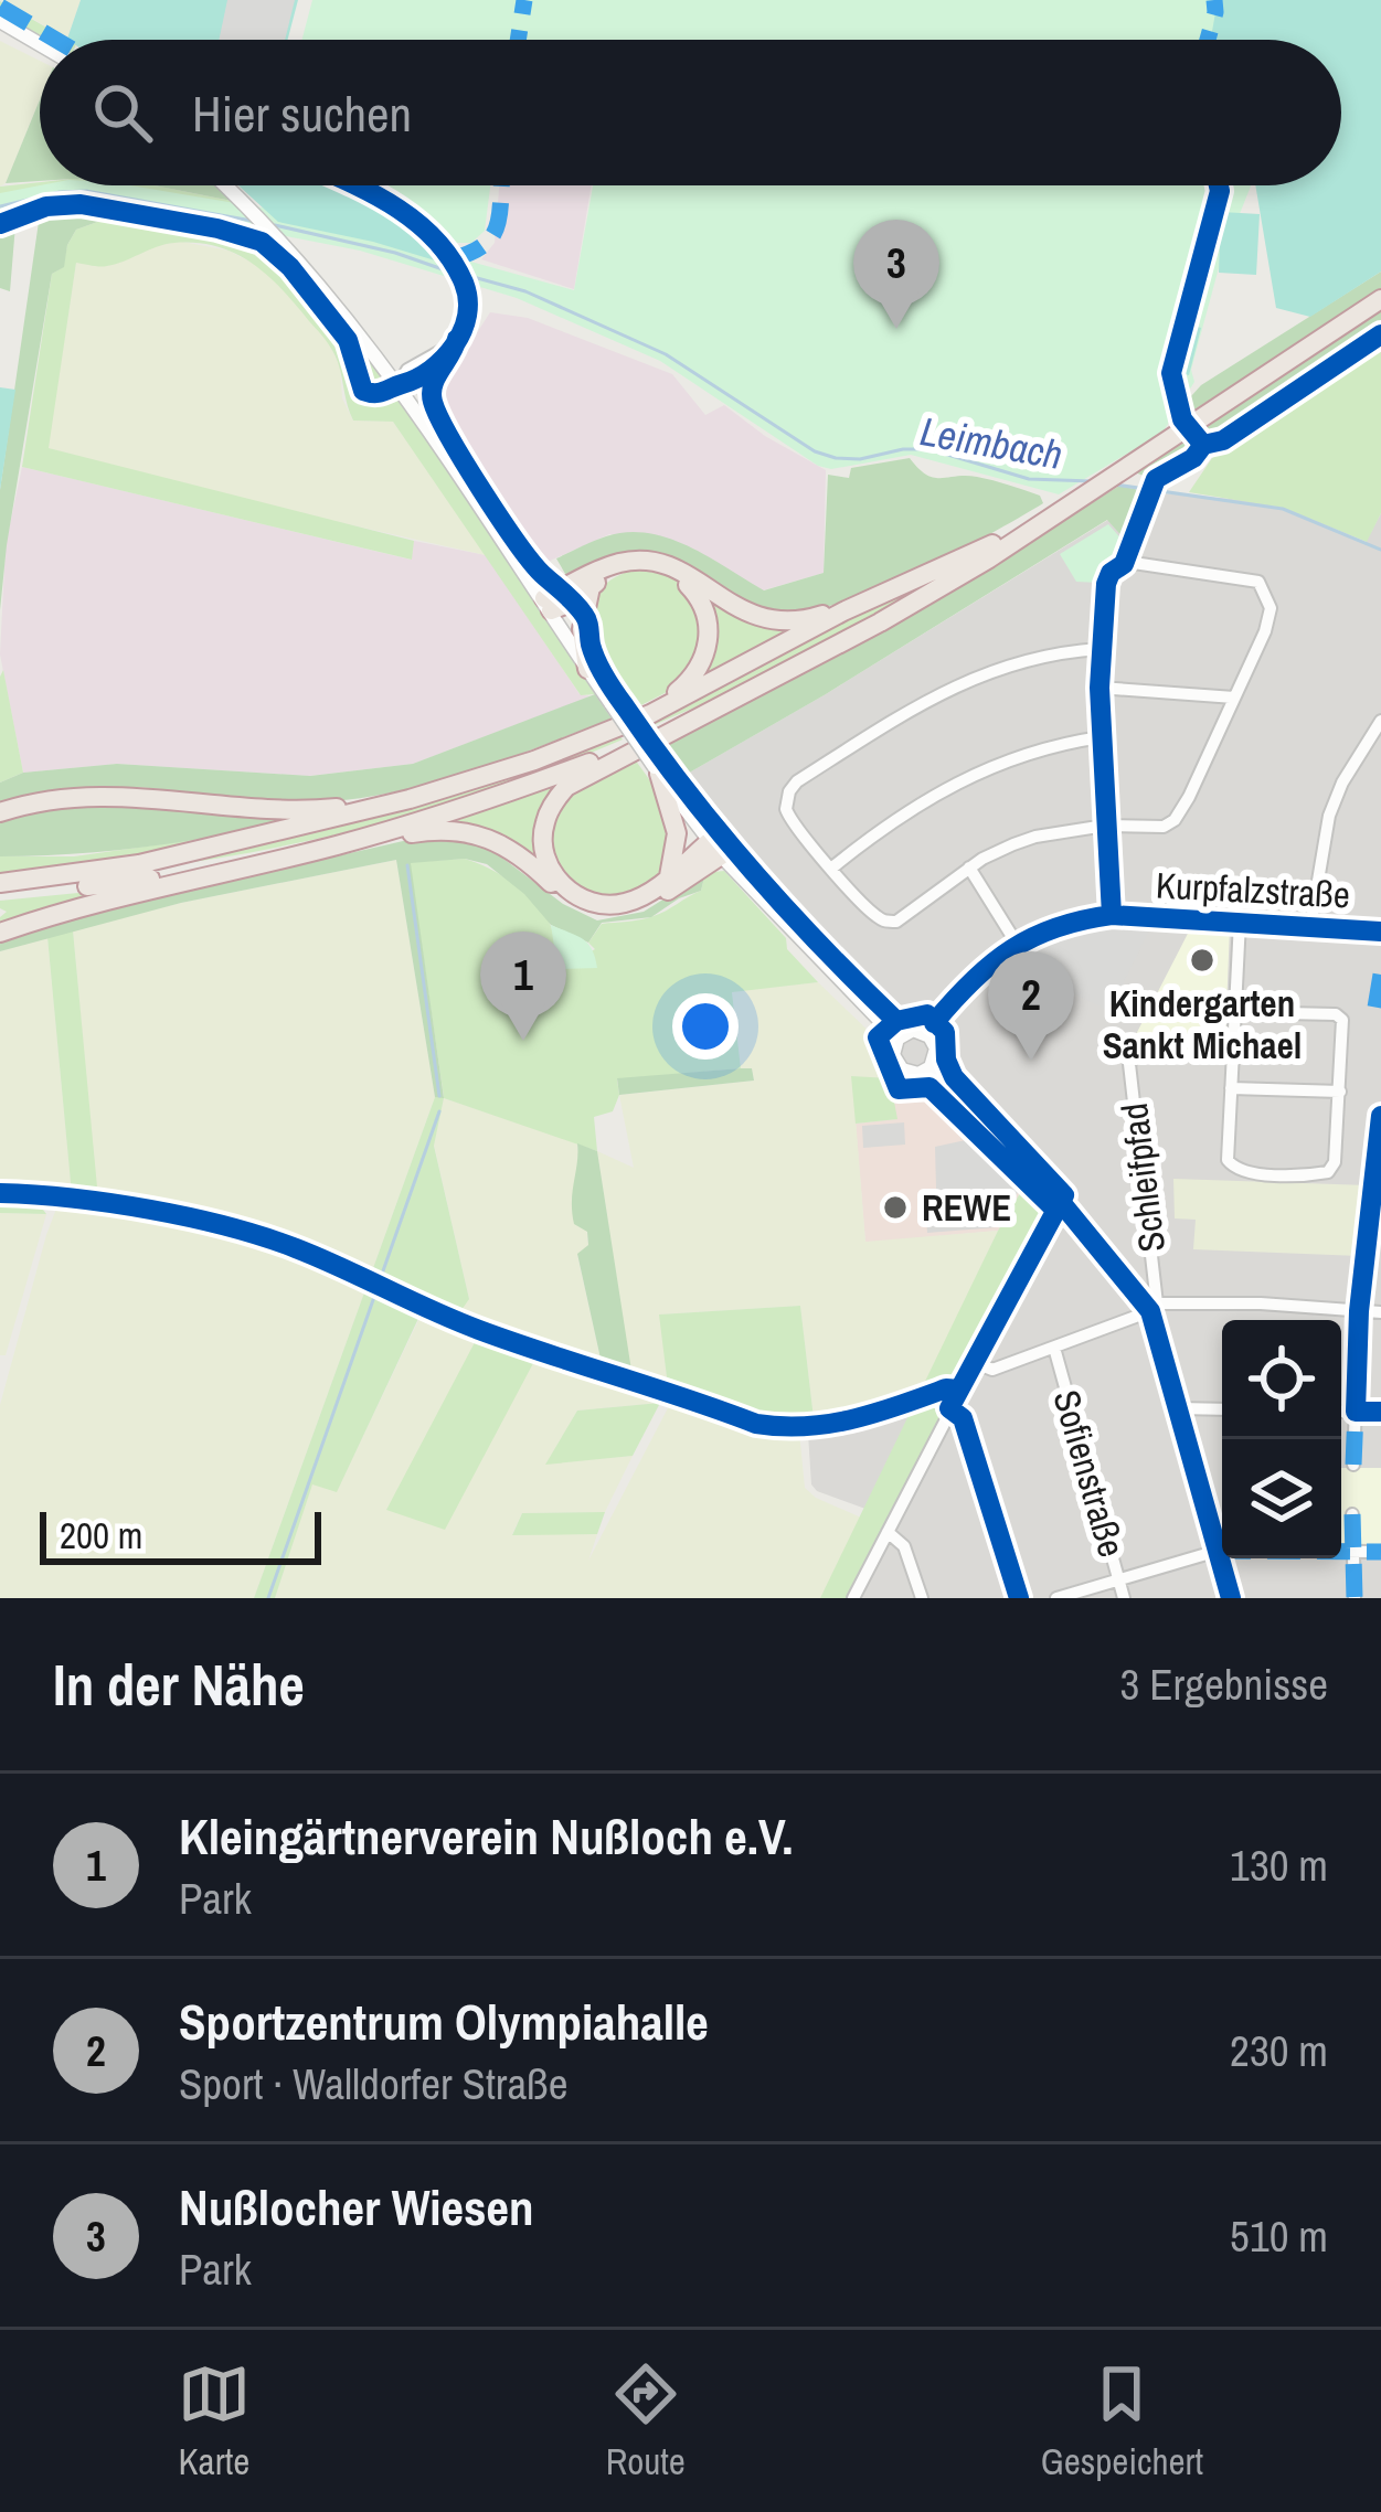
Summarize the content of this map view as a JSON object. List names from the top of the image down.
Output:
{
  "streets": {
    "street": ["Kurpfalzstraße", "Schleifpfad", "Sofienstraße"]
  },
  "water": ["Leimbach"],
  "places": ["Kindergarten Sankt Michael", "REWE"],
  "scale_bar": "200 m",
  "page": {
    "search": "Hier suchen",
    "pins": ["3", "1", "2"],
    "scale": "200 m",
    "heading": ["In der Nähe", "3 Ergebnisse"],
    "list": [
      {
        "mark": "1",
        "name": "Kleingärtnerverein Nußloch e.V.",
        "note": "Park",
        "value": "130 m"
      },
      {
        "mark": "2",
        "name": "Sportzentrum Olympiahalle",
        "note": "Sport · Walldorfer Straße",
        "value": "230 m"
      },
      {
        "mark": "3",
        "name": "Nußlocher Wiesen",
        "note": "Park",
        "value": "510 m"
      }
    ],
    "nav": ["Karte", "Route", "Gespeichert"]
  }
}
